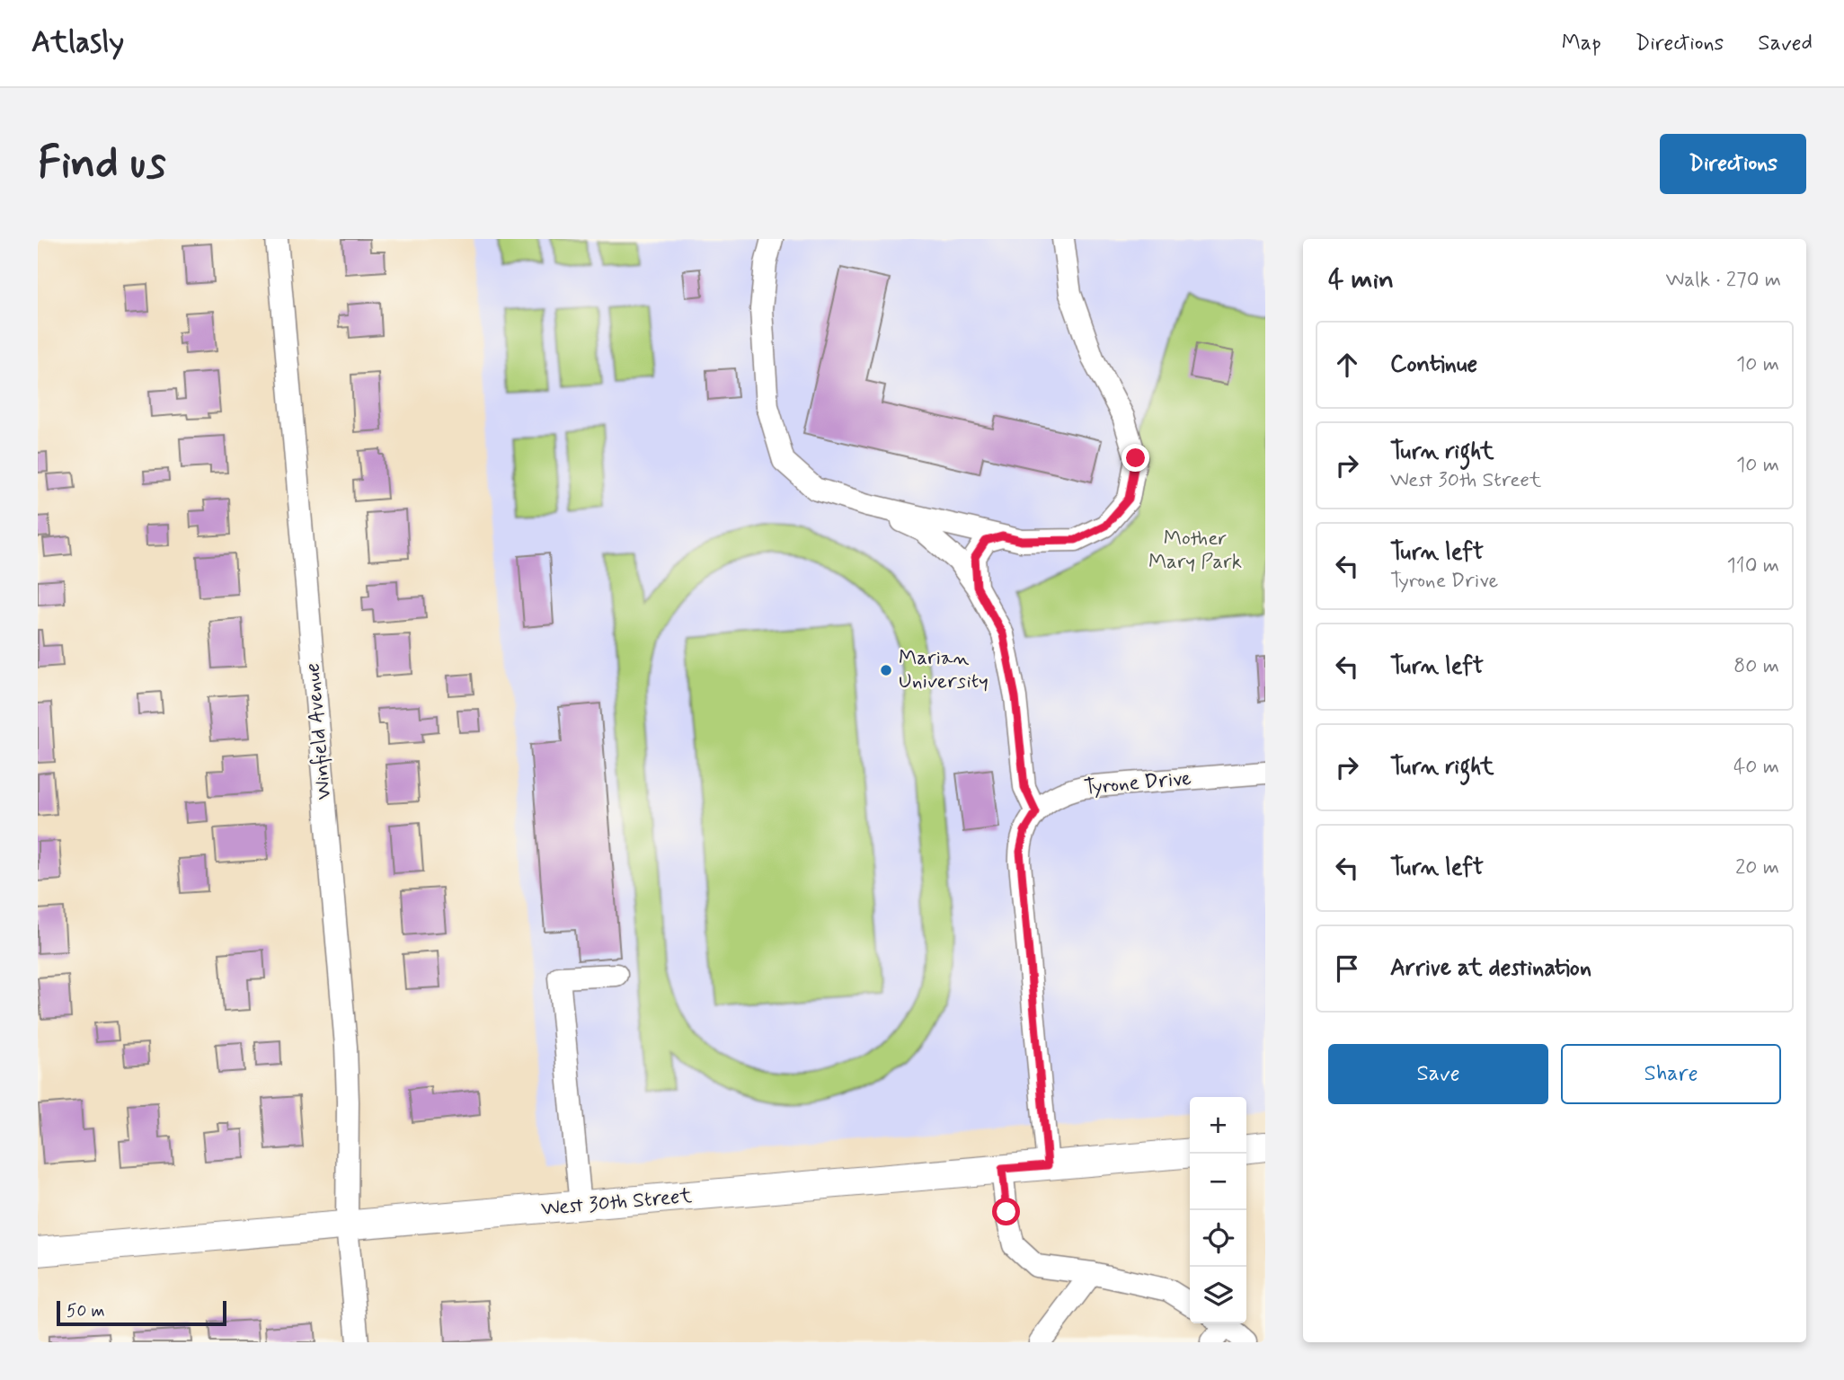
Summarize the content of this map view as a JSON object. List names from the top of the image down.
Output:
{
  "streets": {
    "main road": ["West 30th Street"],
    "street": ["Winfield Avenue", "Tyrone Drive"]
  },
  "crossings": [
    ["Winfield Avenue", "West 30th Street"],
    ["Tyrone Drive", "West 30th Street"]
  ],
  "parks": ["Mother Mary Park"],
  "places": ["Marian University"],
  "scale_bar": "50 m",
  "page": {
    "header": "Atlasly",
    "nav": ["Map", "Directions", "Saved"],
    "buttons": [
      "Directions",
      ["Save", "Share"]
    ],
    "title": "Find us",
    "heading": ["4 min", "Walk · 270 m"],
    "list": [
      ["Continue", "10 m"],
      ["Turn right", "West 30th Street", "10 m"],
      ["Turn left", "Tyrone Drive", "110 m"],
      ["Turn left", "80 m"],
      ["Turn right", "40 m"],
      ["Turn left", "20 m"],
      "Arrive at destination"
    ],
    "map_buttons": ["+", "−"],
    "scale": "50 m"
  }
}
